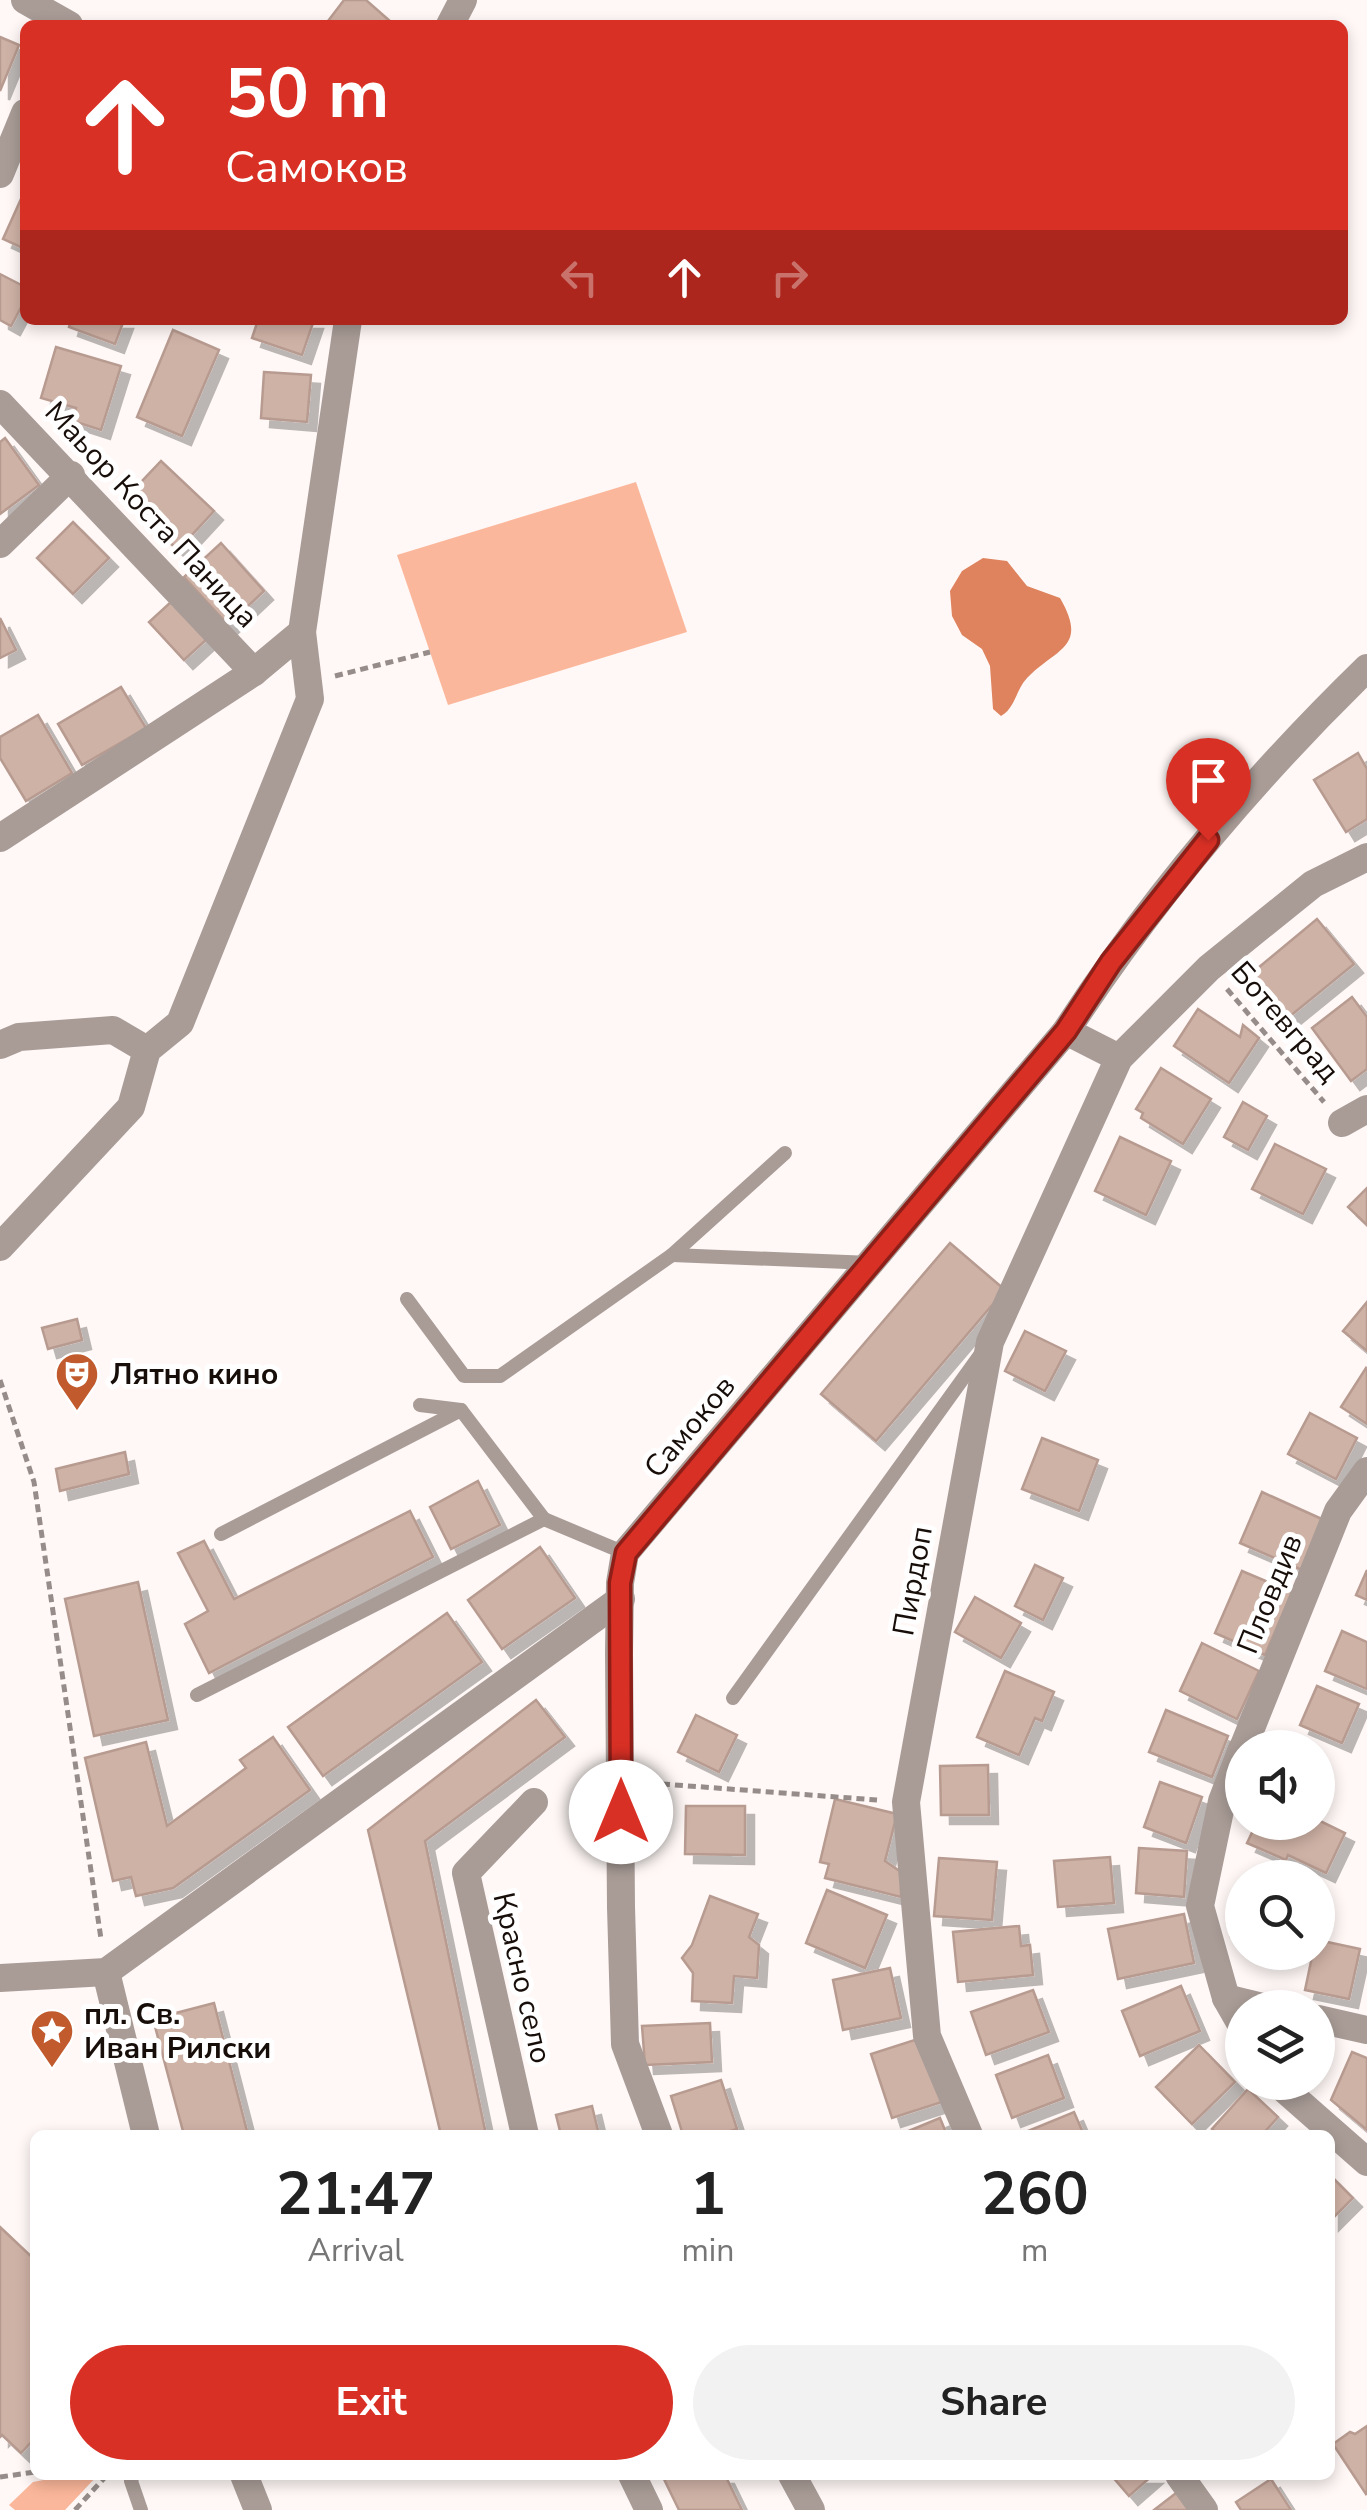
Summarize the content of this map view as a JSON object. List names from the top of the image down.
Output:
{
  "streets": {
    "street": [
      "Маьор Коста Паница",
      "Самоков",
      "Пирдоп",
      "Пловдив",
      "Красно село"
    ],
    "path": ["Ботевград"]
  },
  "places": {
    "theatre": ["Лятно кино"],
    "place": ["пл. Св. Иван Рилски"]
  },
  "page": {
    "turn": ["50 m", "Самоков"],
    "eta": [
      "21:47",
      "Arrival",
      "1",
      "min",
      "260",
      "m"
    ],
    "buttons": ["Exit", "Share"]
  }
}
